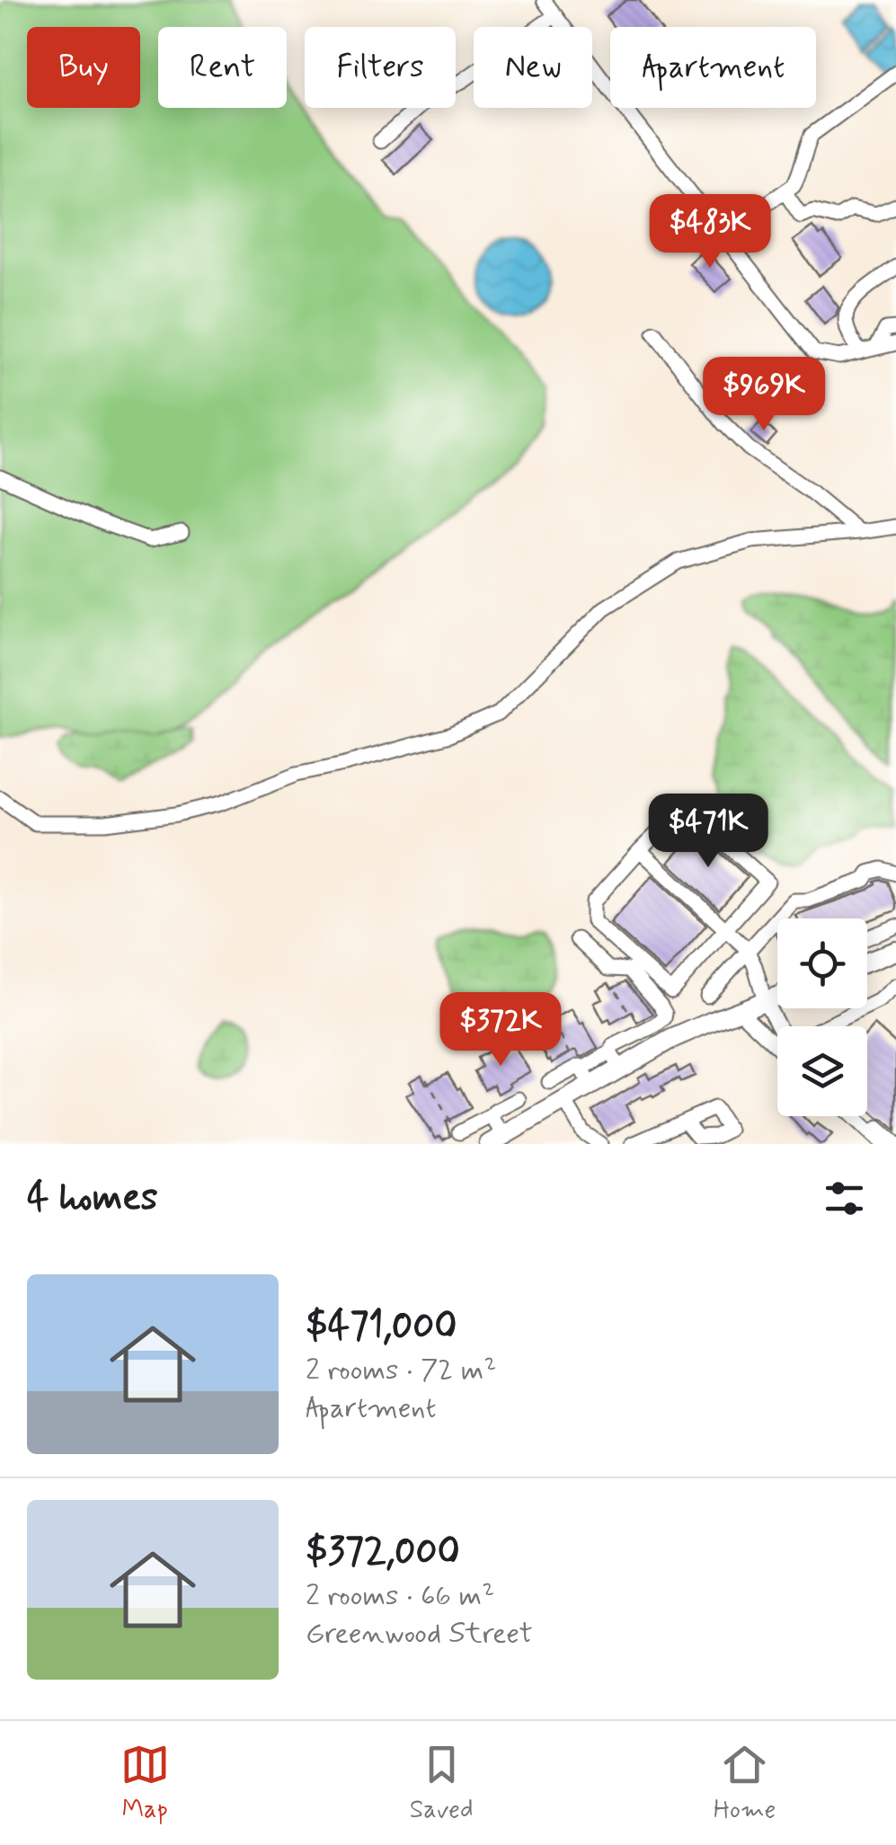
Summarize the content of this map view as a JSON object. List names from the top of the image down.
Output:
{
  "page": {
    "chip": [
      "Buy",
      "Rent",
      "Filters",
      "New",
      "Apartment"
    ],
    "price": [
      "$483K",
      "$969K",
      "$471K",
      "$372K"
    ],
    "heading": "4 homes",
    "list": [
      {
        "name": "$471,000",
        "note": "2 rooms · 72 m² · Apartment"
      },
      {
        "name": "$372,000",
        "note": "2 rooms · 66 m² · Greenwood Street"
      }
    ],
    "tabs": ["Map", "Saved", "Home"]
  }
}
